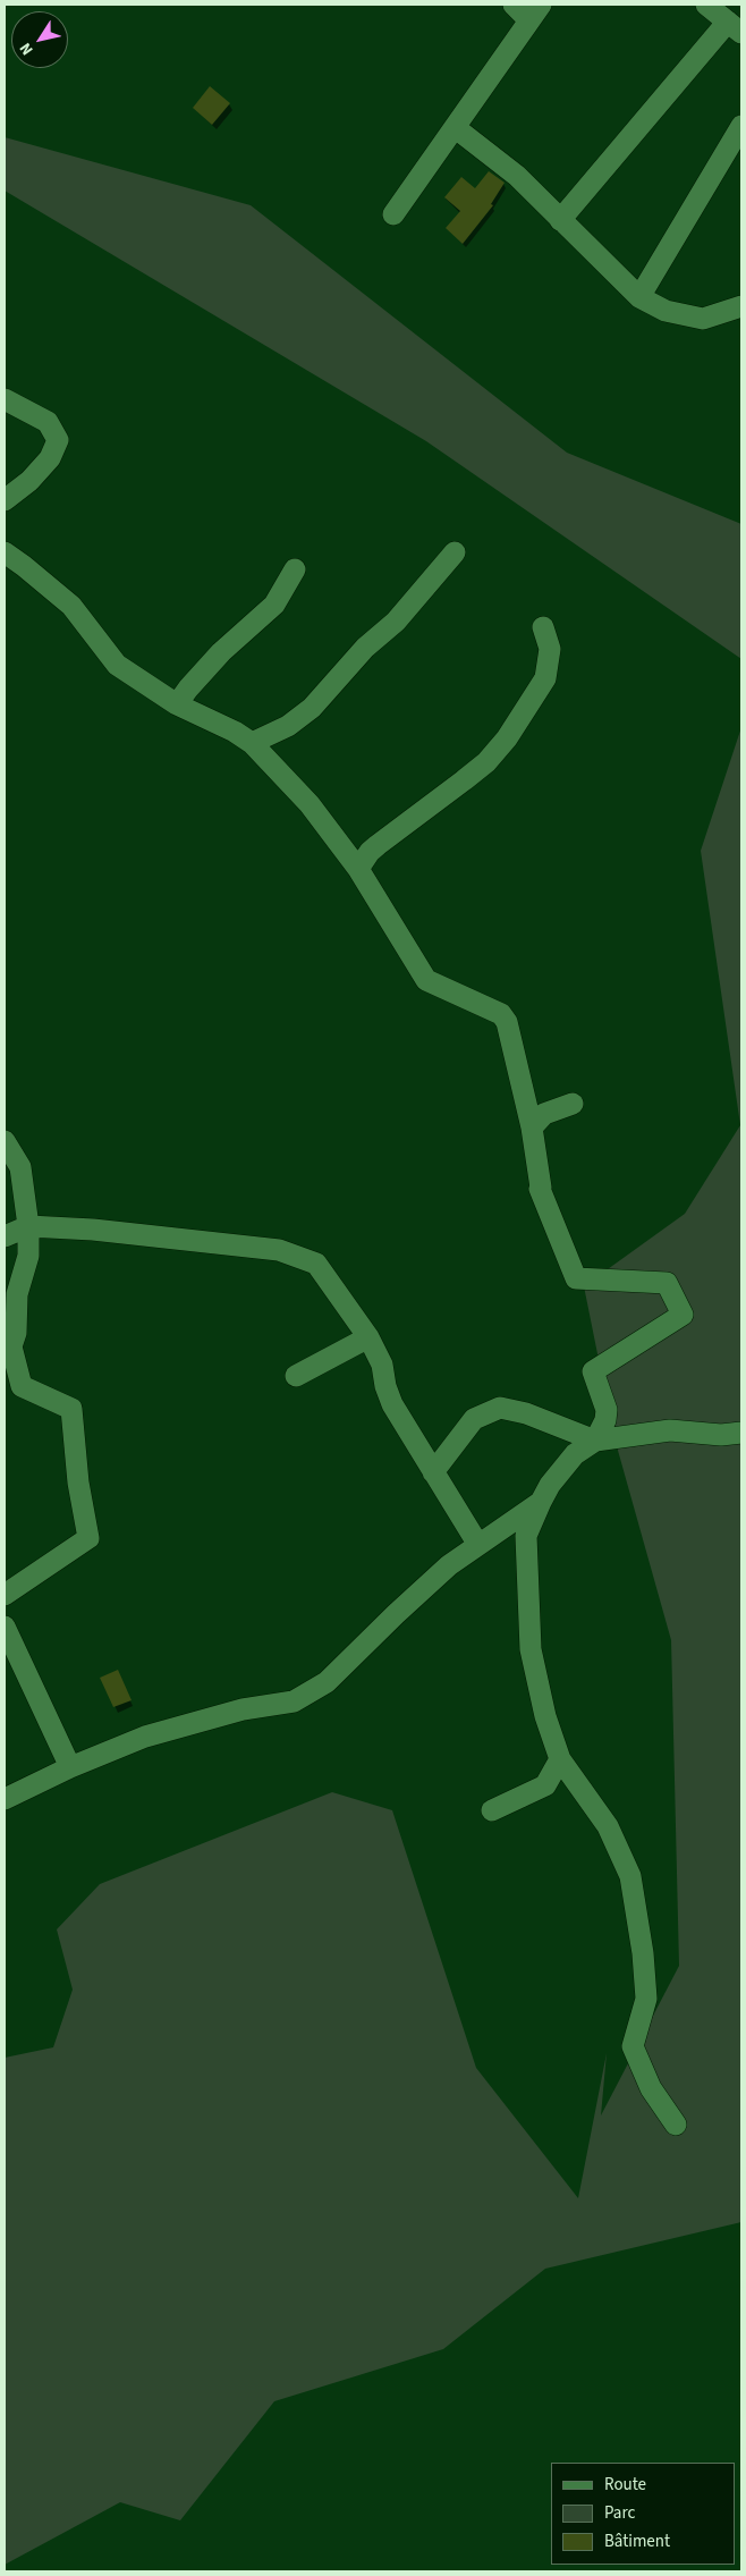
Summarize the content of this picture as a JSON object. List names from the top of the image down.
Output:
{
  "legend": ["Route", "Parc", "Bâtiment"],
  "north": "bottom left"
}
